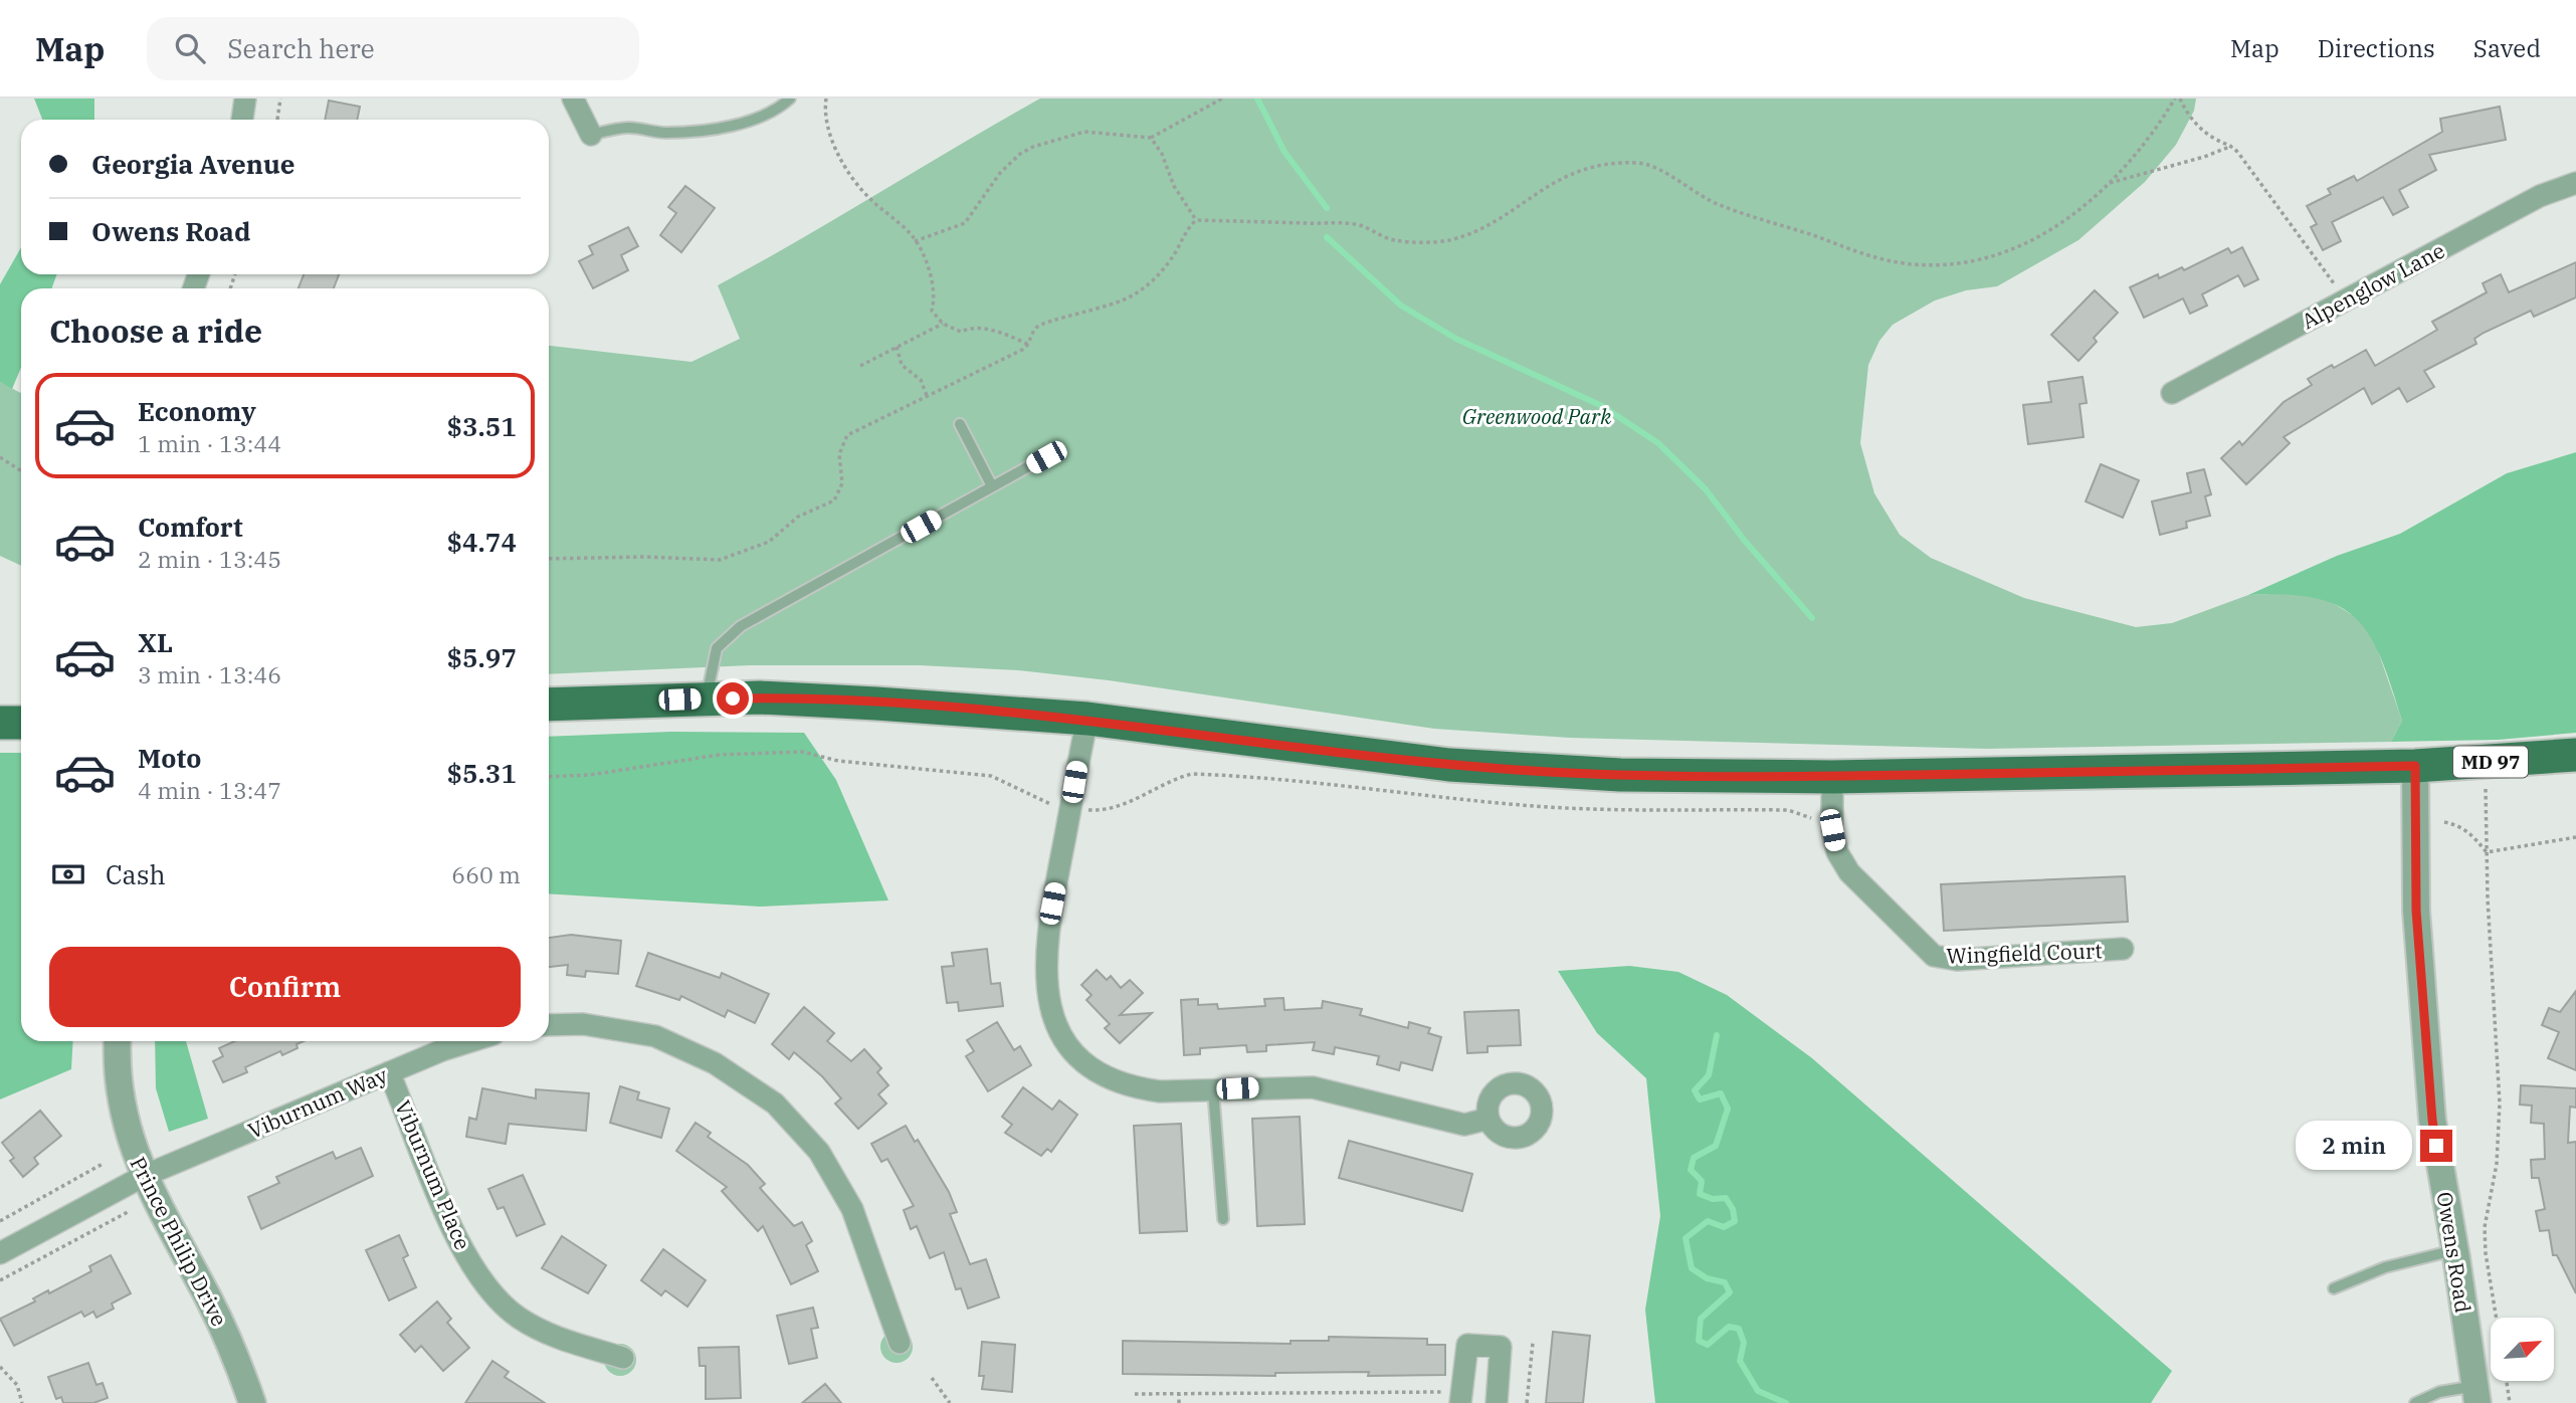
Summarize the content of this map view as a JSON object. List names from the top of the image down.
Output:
{
  "streets": {
    "main road": ["MD 97"],
    "street": [
      "Alpenglow Lane",
      "Wingfield Court",
      "Viburnum Way",
      "Viburnum Place",
      "Prince Philip Drive",
      "Owens Road"
    ]
  },
  "crossings": [
    ["MD 97", "Wingfield Court"],
    ["MD 97", "Owens Road"],
    ["Viburnum Way", "Viburnum Place"],
    ["Viburnum Way", "Prince Philip Drive"]
  ],
  "parks": ["Greenwood Park"],
  "north": "top right",
  "page": {
    "header": "Map",
    "search": "Search here",
    "nav": ["Map", "Directions", "Saved"],
    "banner": ["Georgia Avenue", "Owens Road"],
    "heading": "Choose a ride",
    "list": [
      {
        "name": "Economy",
        "note": "1 min · 13:44",
        "value": "$3.51"
      },
      {
        "name": "Comfort",
        "note": "2 min · 13:45",
        "value": "$4.74"
      },
      {
        "name": "XL",
        "note": "3 min · 13:46",
        "value": "$5.97"
      },
      {
        "name": "Moto",
        "note": "4 min · 13:47",
        "value": "$5.31"
      }
    ],
    "pay": ["Cash", "660 m"],
    "buttons": "Confirm",
    "bubble": "2 min"
  }
}
